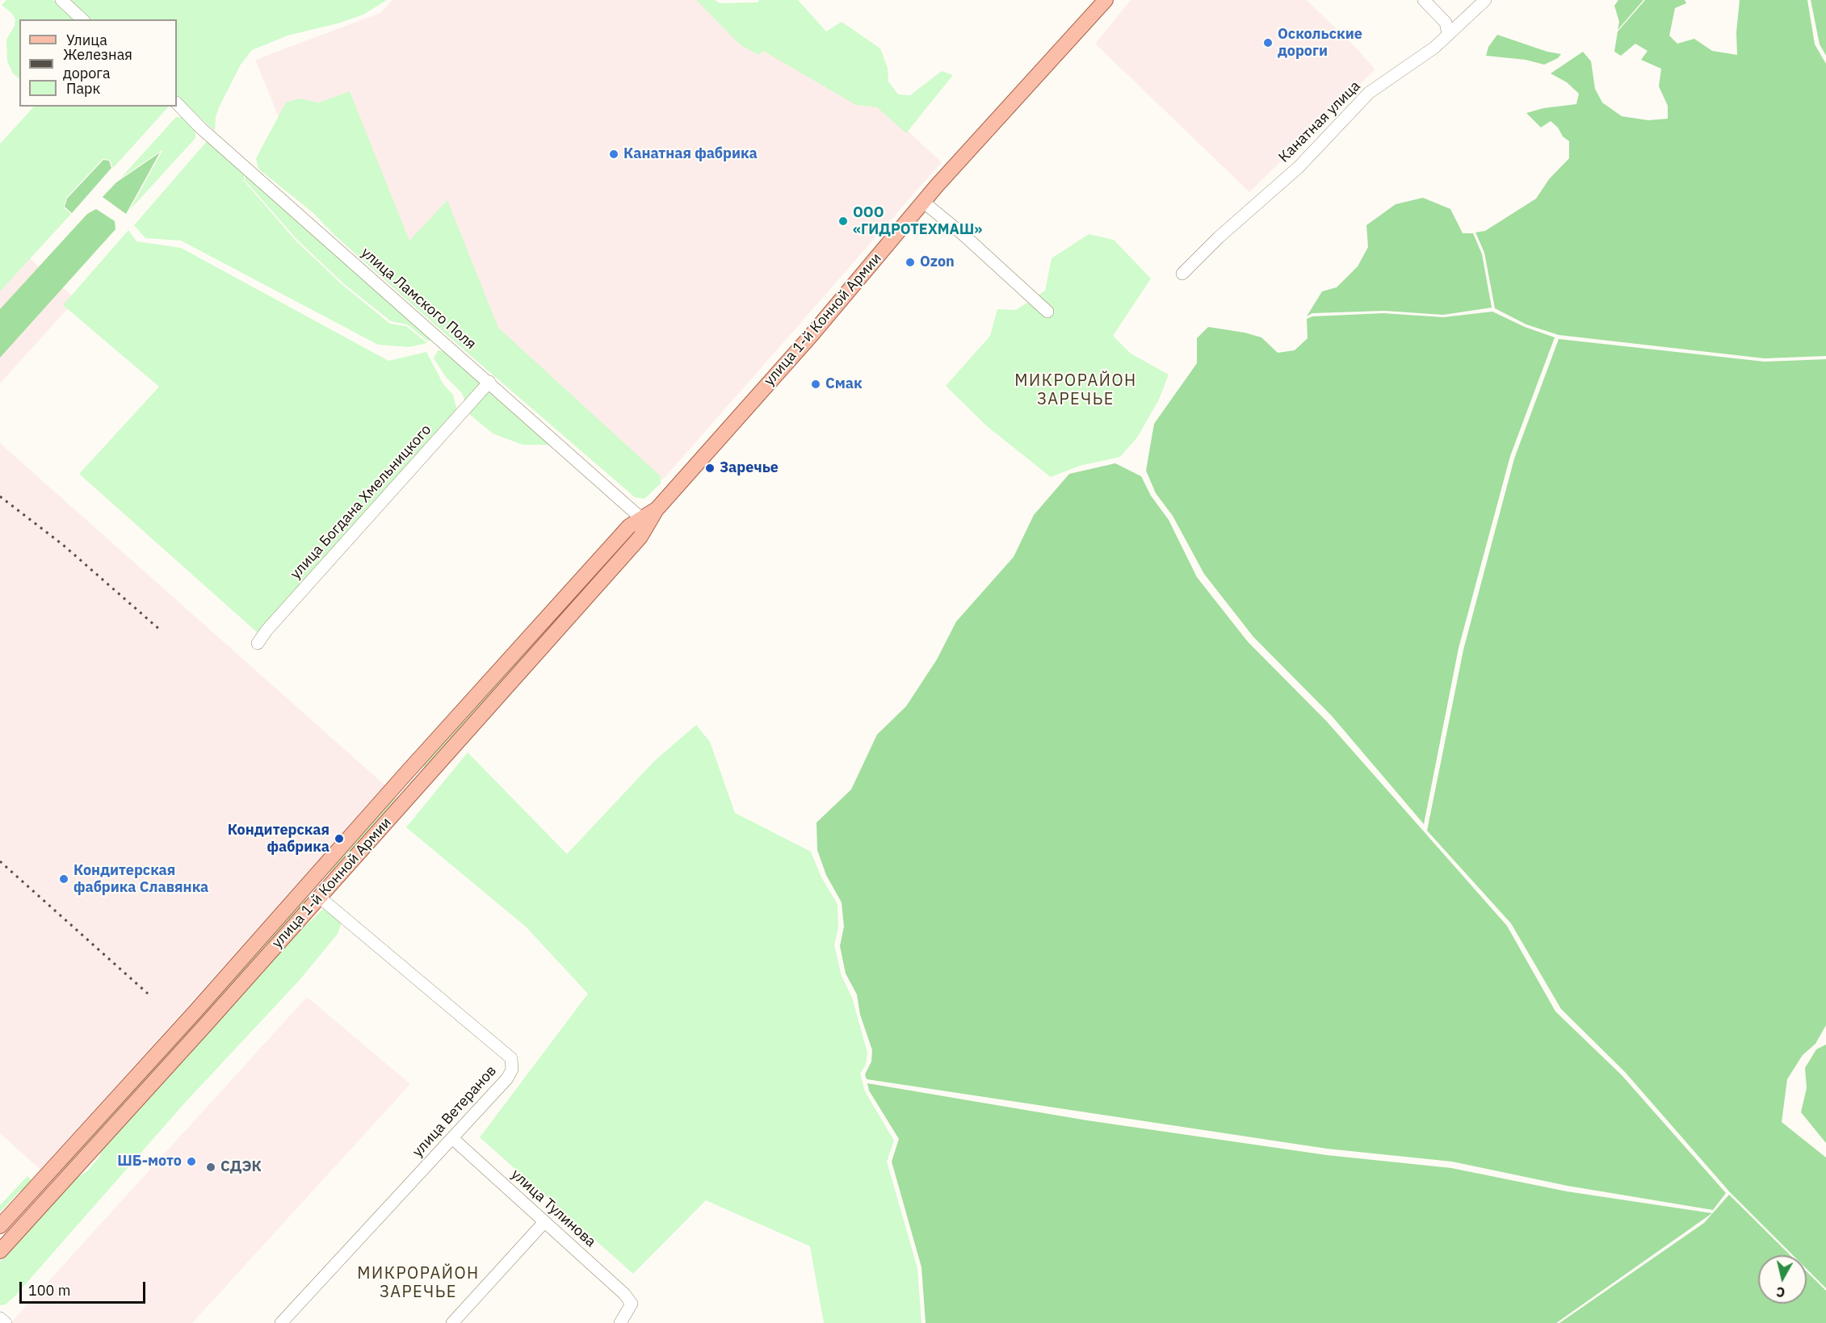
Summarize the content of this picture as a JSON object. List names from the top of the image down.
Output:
{
  "streets": {
    "main road": ["улица 1-й Конной Армии"],
    "street": [
      "Канатная улица",
      "улица Ламского Поля",
      "улица Богдана Хмельницкого",
      "улица Ветеранов",
      "улица Тулинова"
    ]
  },
  "crossings": [
    ["улица Ламского Поля", "улица 1-й Конной Армии"],
    ["улица Ламского Поля", "улица Богдана Хмельницкого"],
    ["улица 1-й Конной Армии", "улица Ветеранов"],
    ["улица Ветеранов", "улица Тулинова"]
  ],
  "districts": ["МИКРОРАЙОН ЗАРЕЧЬЕ", "МИКРОРАЙОН ЗАРЕЧЬЕ"],
  "places": [
    "Оскольские дороги",
    "Канатная фабрика",
    "ООО «ГИДРОТЕХМАШ»",
    "Ozon",
    "Смак",
    "Заречье",
    "Кондитерская фабрика",
    "Кондитерская фабрика Славянка",
    "ШБ-мото",
    "СДЭК"
  ],
  "legend": ["Улица", "Железная дорога", "Парк"],
  "scale_bar": "100 m",
  "north": "bottom"
}
